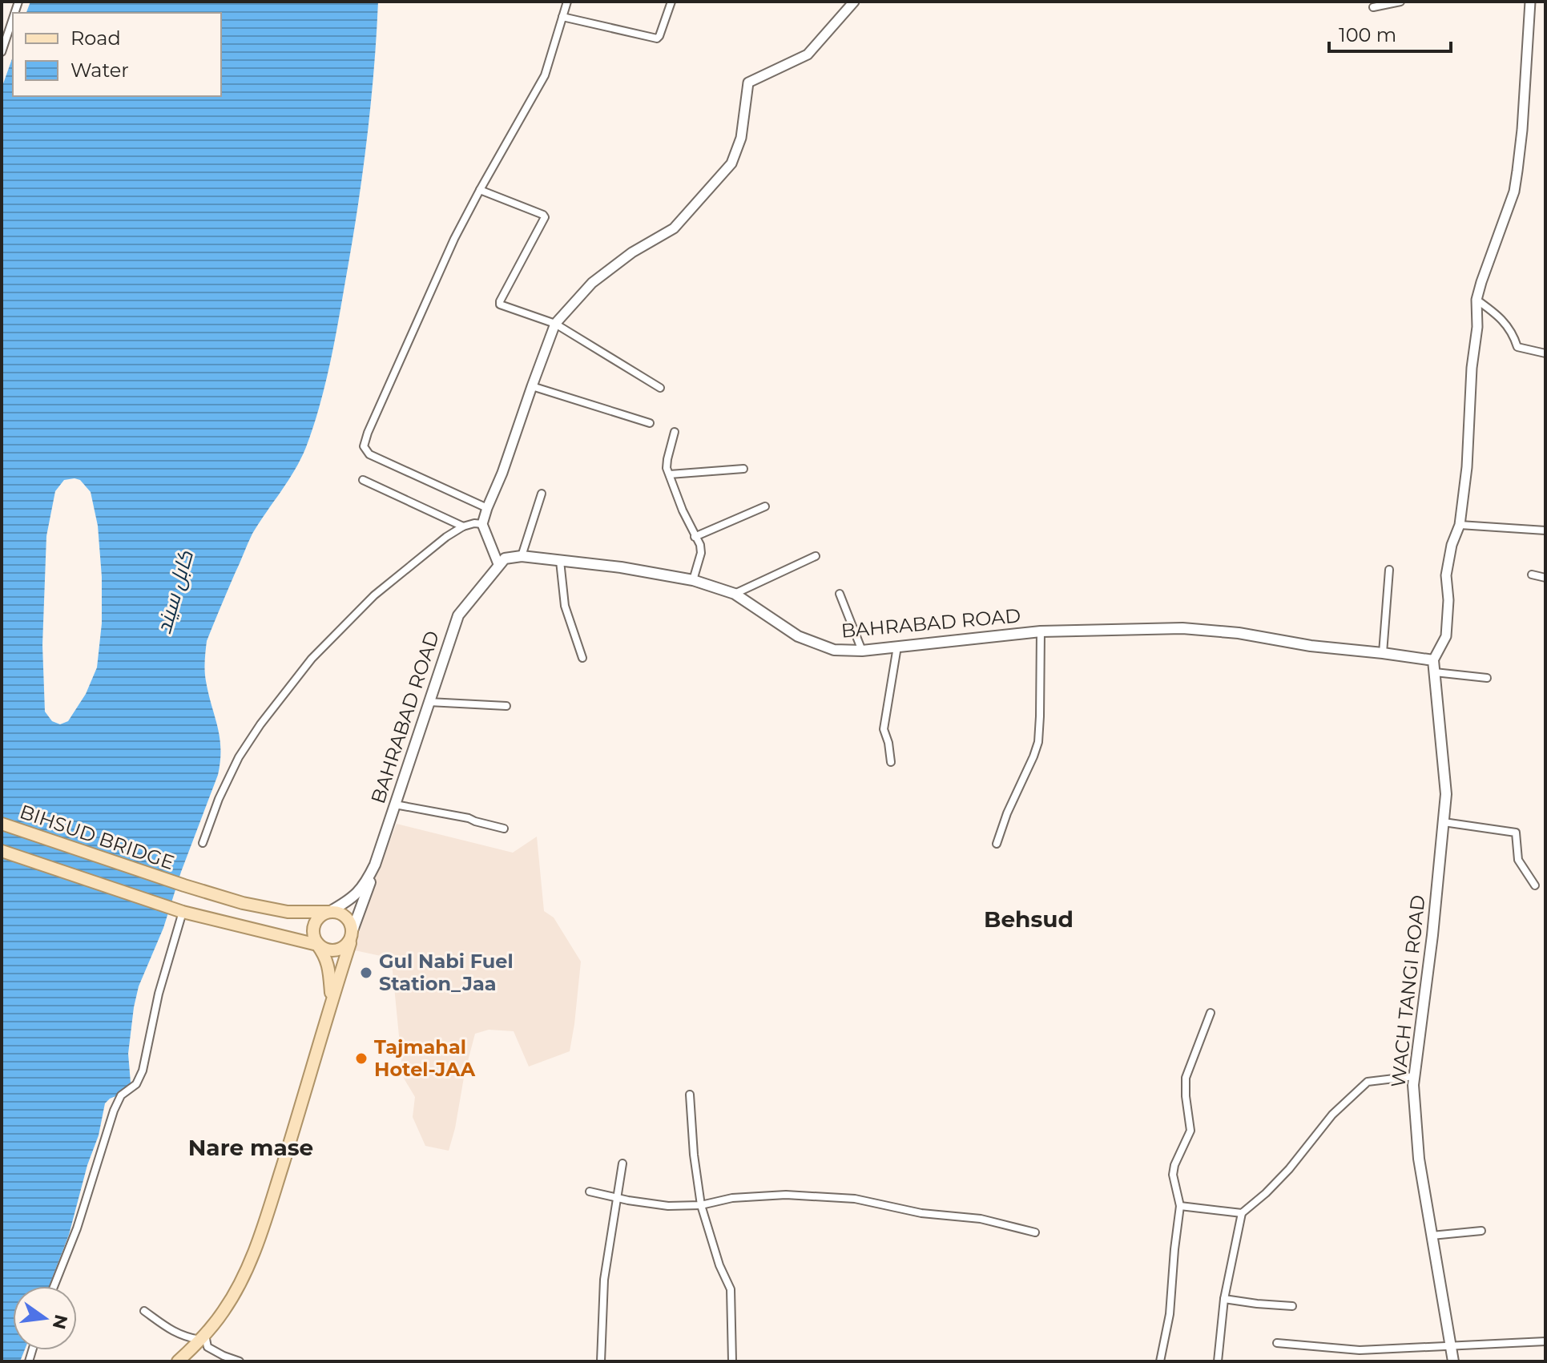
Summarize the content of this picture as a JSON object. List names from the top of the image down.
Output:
{
  "streets": {
    "main road": ["BAHRABAD ROAD", "BIHSUD BRIDGE", "WACH TANGI ROAD"]
  },
  "crossings": [
    ["BAHRABAD ROAD", "BIHSUD BRIDGE"],
    ["BAHRABAD ROAD", "WACH TANGI ROAD"]
  ],
  "districts": ["Behsud", "Nare mase"],
  "water": ["کابل سيند"],
  "places": ["Gul Nabi Fuel Station_Jaa", "Tajmahal Hotel-JAA"],
  "legend": ["Road", "Water"],
  "scale_bar": "100 m",
  "north": "right"
}
